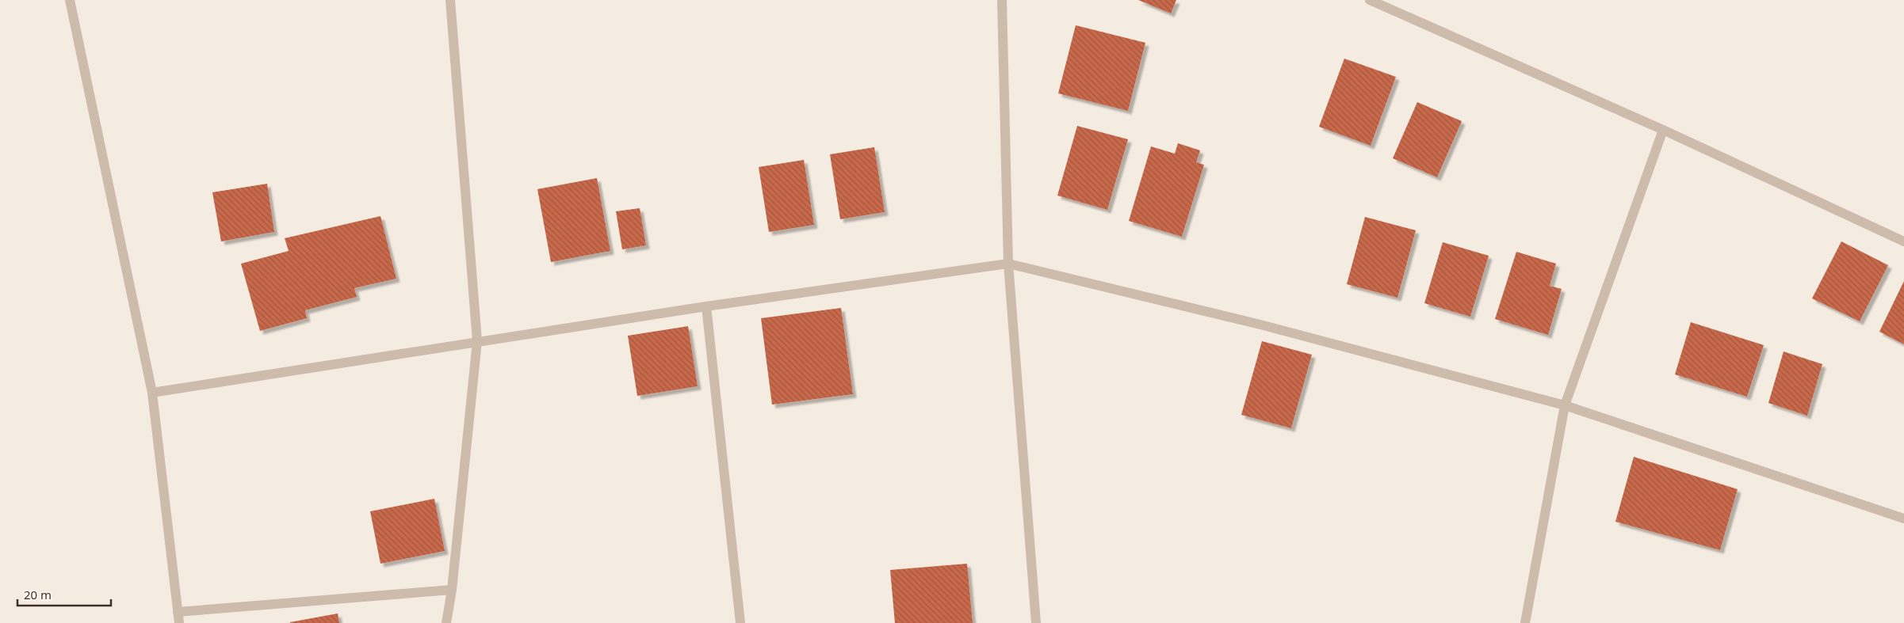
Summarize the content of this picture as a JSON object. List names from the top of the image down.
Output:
{
  "scale_bar": "20 m"
}
